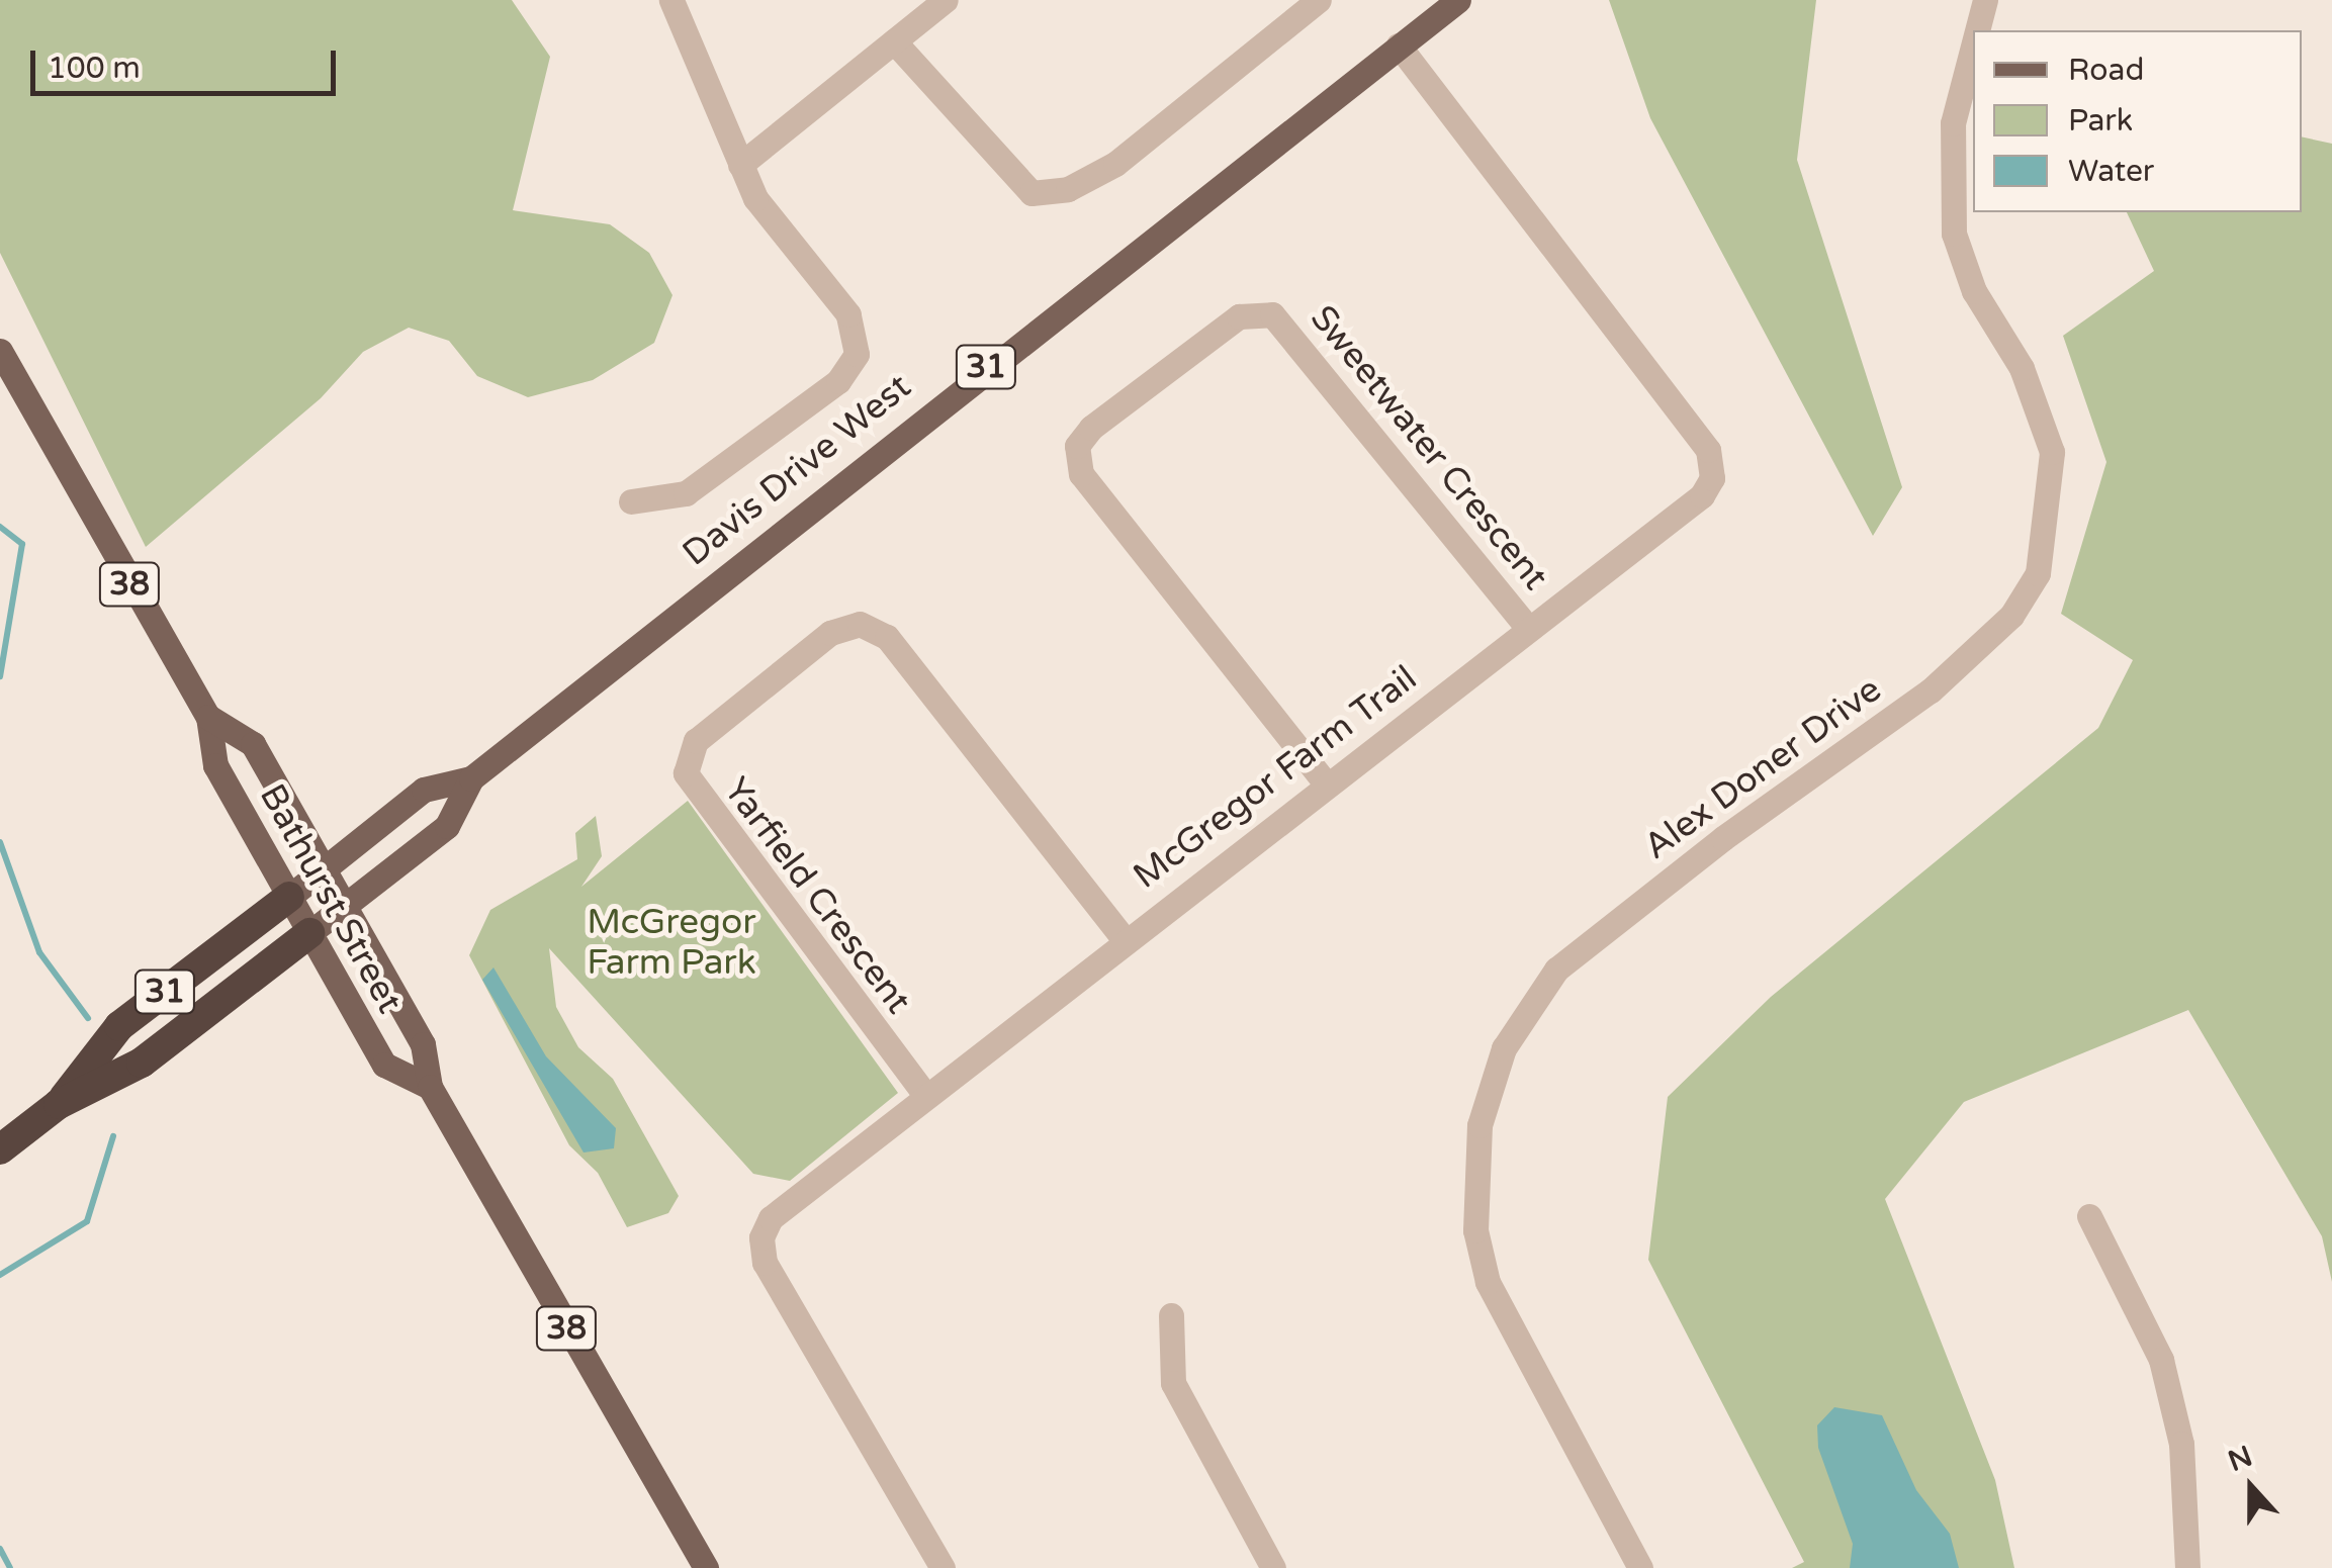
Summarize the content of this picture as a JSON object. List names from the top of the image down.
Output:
{
  "streets": {
    "highway": ["31", "Davis Drive West"],
    "main road": ["38", "Bathurst Street"],
    "street": [
      "Sweetwater Crescent",
      "Alex Doner Drive",
      "McGregor Farm Trail",
      "Yarfield Crescent"
    ]
  },
  "crossings": [
    ["Sweetwater Crescent", "McGregor Farm Trail"],
    ["Davis Drive West", "McGregor Farm Trail"],
    ["Davis Drive West", "Bathurst Street"],
    ["McGregor Farm Trail", "Yarfield Crescent"]
  ],
  "parks": ["McGregor Farm Park"],
  "legend": ["Road", "Park", "Water"],
  "scale_bar": "100 m",
  "north": "top"
}
